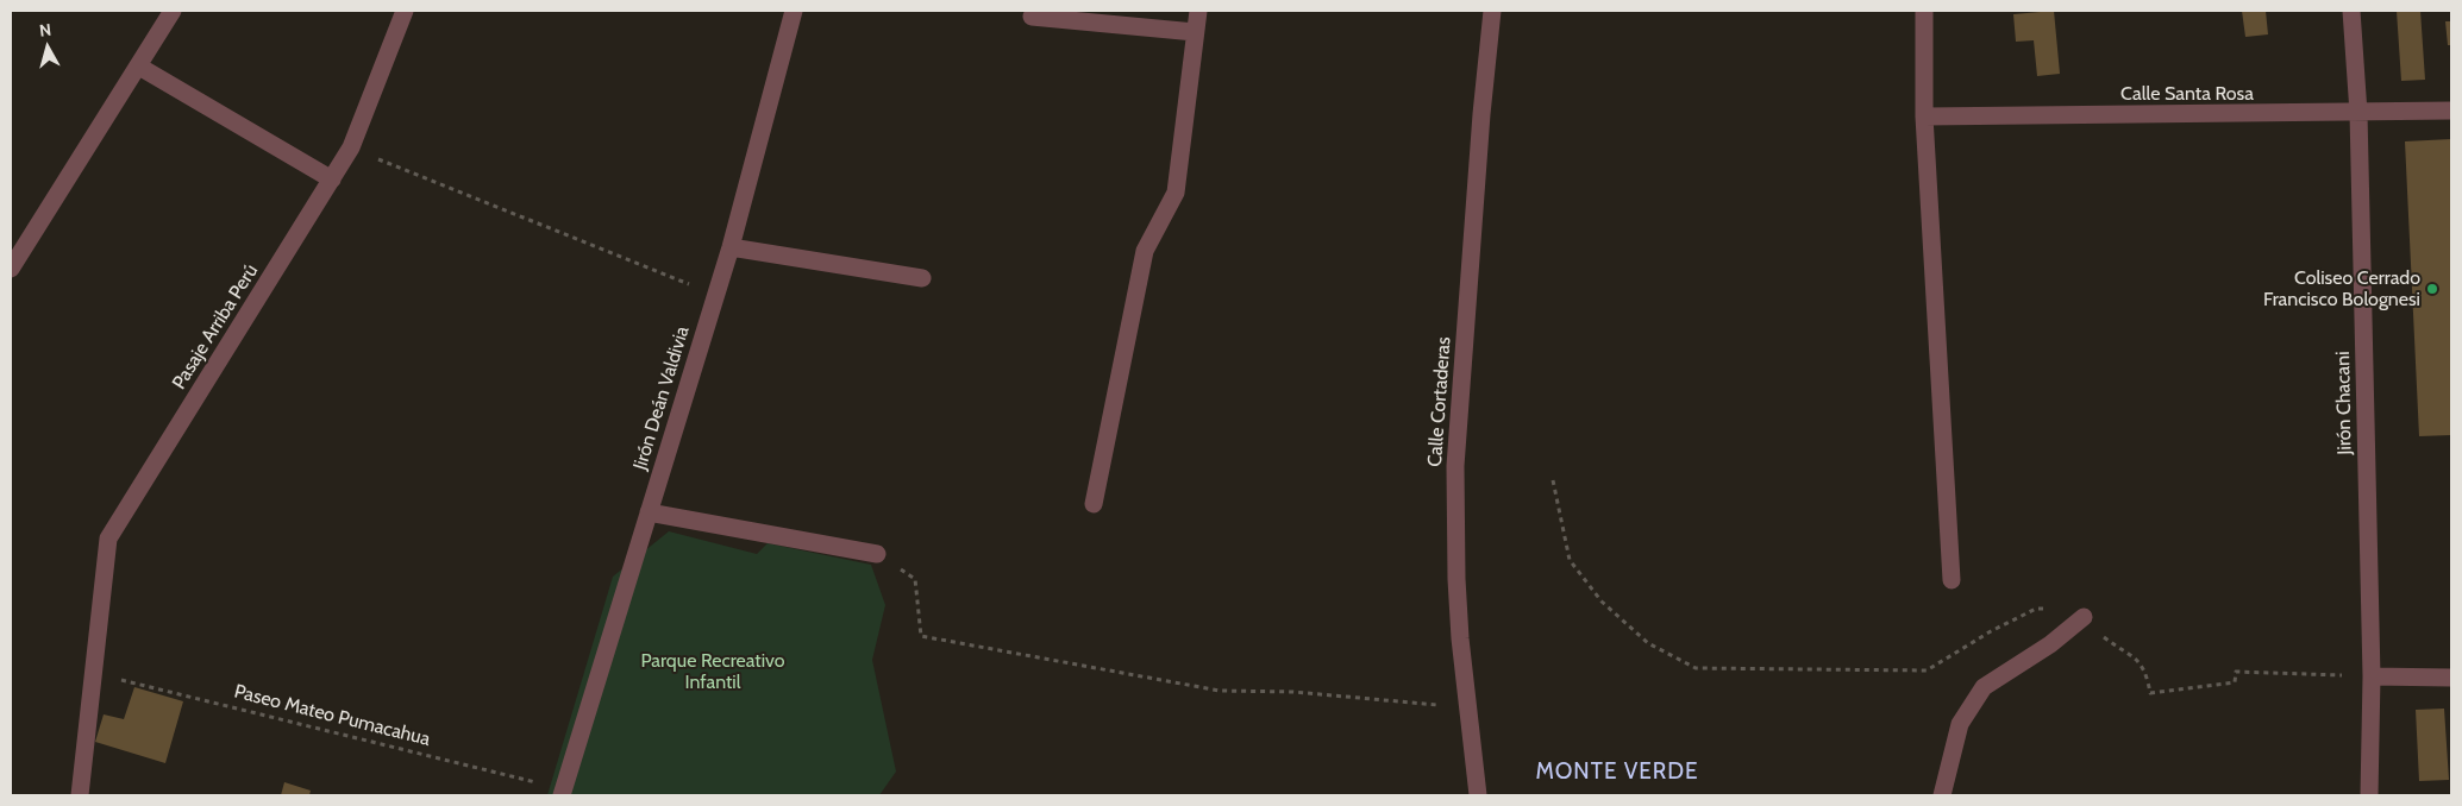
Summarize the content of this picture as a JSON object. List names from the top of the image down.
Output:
{
  "streets": {
    "street": [
      "Calle Santa Rosa",
      "Pasaje Arriba Perú",
      "Jirón Deán Valdivia",
      "Calle Cortaderas",
      "Jirón Chacani"
    ],
    "path": ["Paseo Mateo Pumacahua"]
  },
  "crossings": [
    ["Calle Santa Rosa", "Jirón Chacani"],
    ["Pasaje Arriba Perú", "Paseo Mateo Pumacahua"],
    ["Jirón Deán Valdivia", "Paseo Mateo Pumacahua"]
  ],
  "districts": ["MONTE VERDE"],
  "parks": ["Parque Recreativo Infantil"],
  "places": ["Coliseo Cerrado Francisco Bolognesi"],
  "north": "top"
}
